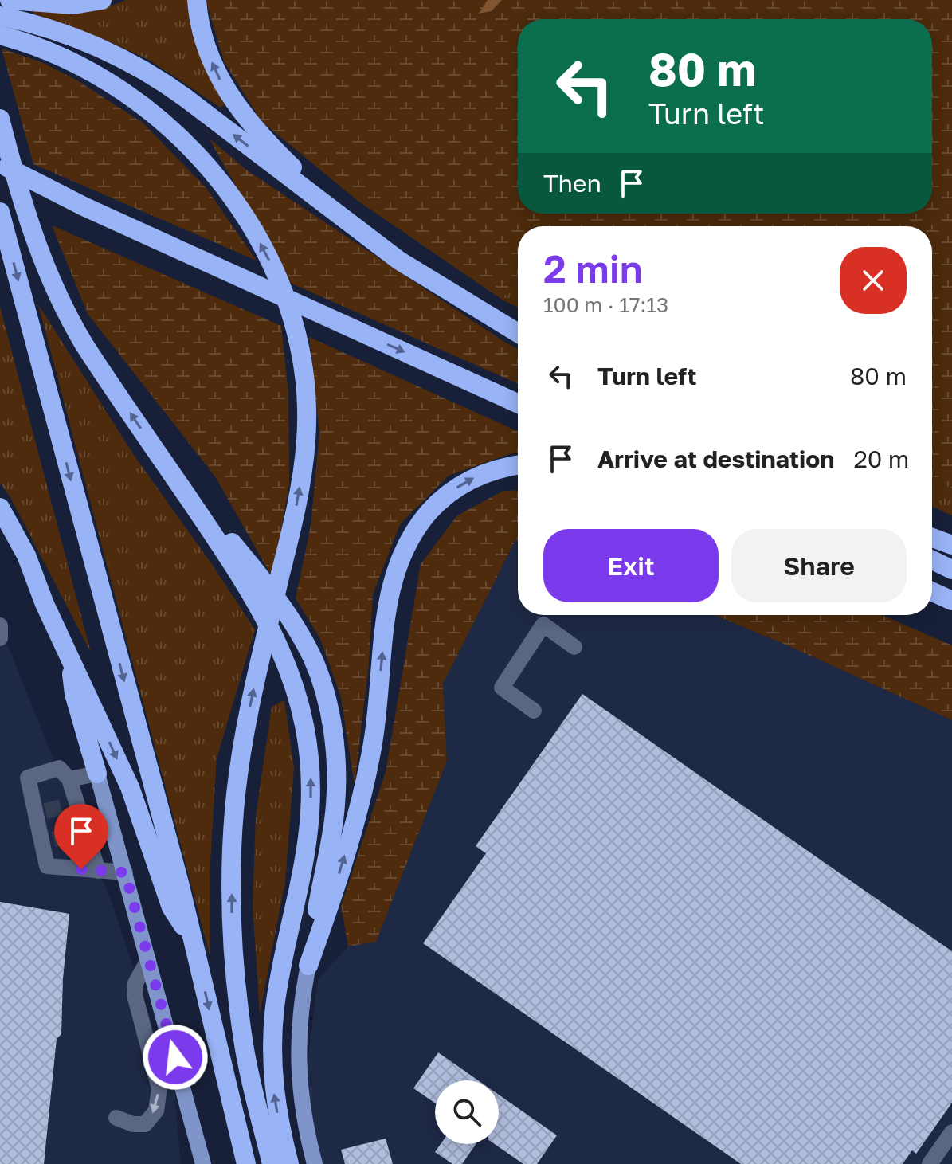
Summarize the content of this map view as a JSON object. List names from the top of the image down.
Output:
{
  "page": {
    "turn": ["80 m", "Turn left"],
    "then": "Then",
    "heading": ["2 min", "100 m · 17:13"],
    "list": [
      {
        "name": "Turn left",
        "value": "80 m"
      },
      {
        "name": "Arrive at destination",
        "value": "20 m"
      }
    ],
    "buttons": ["Exit", "Share"]
  }
}
